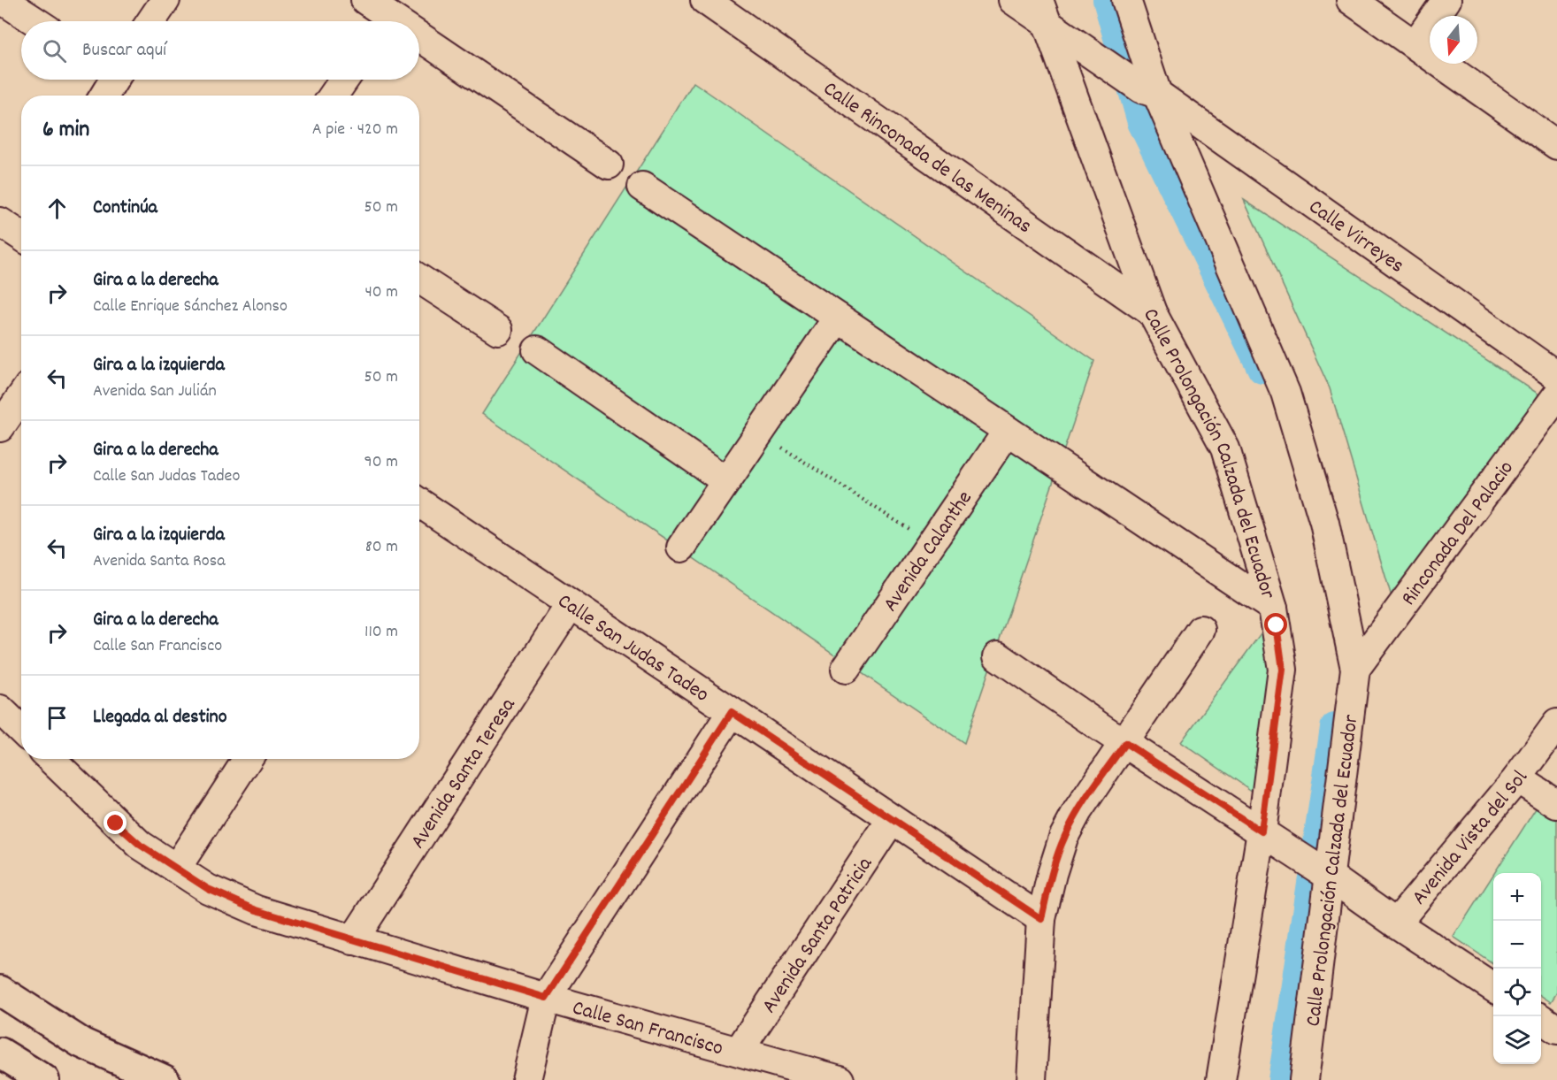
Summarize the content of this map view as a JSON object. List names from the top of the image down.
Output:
{
  "streets": {
    "street": [
      "Calle Rinconada de las Meninas",
      "Calle Virreyes",
      "Calle Prolongación Calzada del Ecuador",
      "Rinconada Del Palacio",
      "Avenida Calanthe",
      "Calle San Judas Tadeo",
      "Avenida Santa Teresa",
      "Avenida Vista del Sol",
      "Avenida Santa Patricia",
      "Calle San Francisco"
    ]
  },
  "crossings": [
    ["Calle Rinconada de las Meninas", "Calle Prolongación Calzada del Ecuador"],
    ["Calle Virreyes", "Calle Prolongación Calzada del Ecuador"],
    ["Calle Prolongación Calzada del Ecuador", "Rinconada Del Palacio"],
    ["Calle San Judas Tadeo", "Avenida Santa Teresa"],
    ["Calle San Judas Tadeo", "Avenida Santa Patricia"],
    ["Avenida Santa Teresa", "Calle San Francisco"],
    ["Avenida Santa Patricia", "Calle San Francisco"]
  ],
  "north": "bottom",
  "page": {
    "search": "Buscar aquí",
    "heading": ["6 min", "A pie · 420 m"],
    "list": [
      ["Continúa", "50 m"],
      ["Gira a la derecha", "Calle Enrique Sánchez Alonso", "40 m"],
      ["Gira a la izquierda", "Avenida San Julián", "50 m"],
      ["Gira a la derecha", "Calle San Judas Tadeo", "90 m"],
      ["Gira a la izquierda", "Avenida Santa Rosa", "80 m"],
      ["Gira a la derecha", "Calle San Francisco", "110 m"],
      "Llegada al destino"
    ],
    "map_buttons": ["+", "−"]
  }
}
